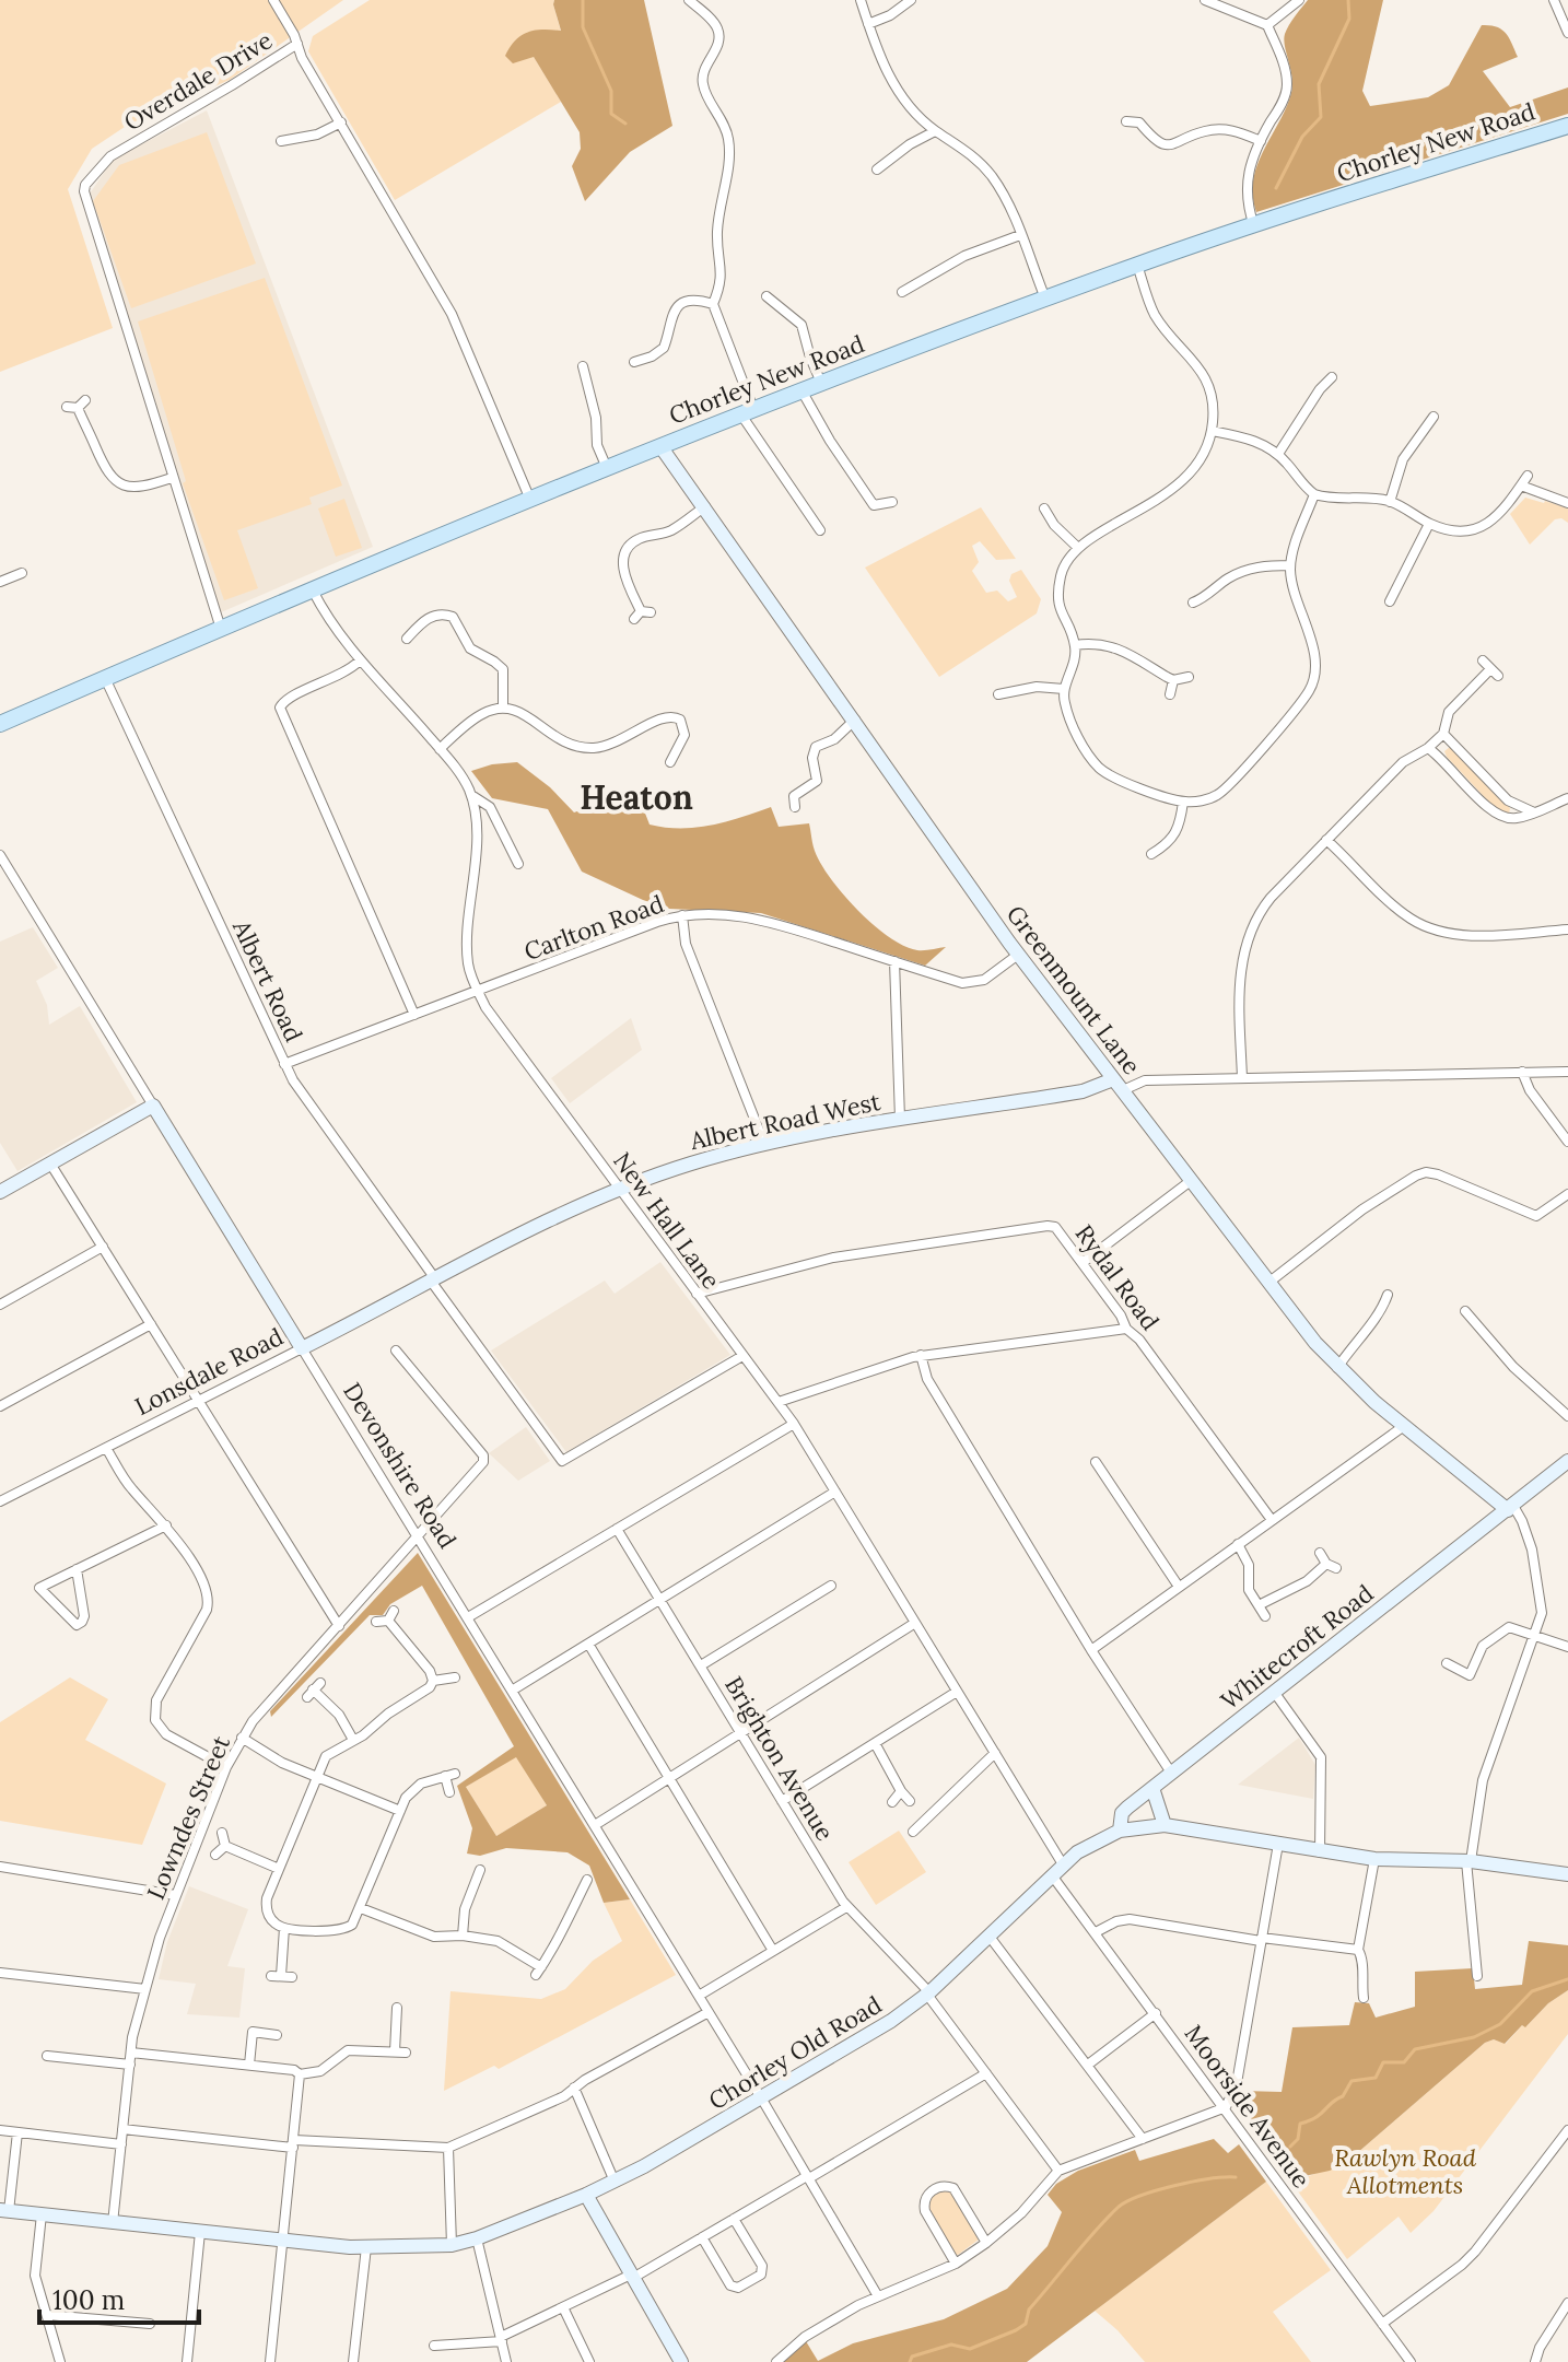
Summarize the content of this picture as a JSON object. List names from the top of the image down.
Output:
{
  "streets": {
    "main road": ["Chorley New Road"],
    "street": [
      "Overdale Drive",
      "Carlton Road",
      "Albert Road",
      "Greenmount Lane",
      "Albert Road West",
      "New Hall Lane",
      "Rydal Road",
      "Lonsdale Road",
      "Devonshire Road",
      "Whitecroft Road",
      "Brighton Avenue",
      "Lowndes Street",
      "Chorley Old Road",
      "Moorside Avenue"
    ]
  },
  "crossings": [
    ["Overdale Drive", "Chorley New Road"],
    ["Chorley New Road", "Albert Road"],
    ["Chorley New Road", "Greenmount Lane"],
    ["Chorley New Road", "New Hall Lane"],
    ["Carlton Road", "Albert Road"],
    ["Carlton Road", "Greenmount Lane"],
    ["Carlton Road", "New Hall Lane"],
    ["Albert Road", "Albert Road West"],
    ["Albert Road", "New Hall Lane"],
    ["Albert Road", "Lonsdale Road"],
    ["Greenmount Lane", "Albert Road West"],
    ["Greenmount Lane", "Whitecroft Road"],
    ["Albert Road West", "New Hall Lane"],
    ["Albert Road West", "Lonsdale Road"],
    ["New Hall Lane", "Rydal Road"],
    ["New Hall Lane", "Chorley Old Road"],
    ["New Hall Lane", "Moorside Avenue"],
    ["Lonsdale Road", "Devonshire Road"],
    ["Devonshire Road", "Lowndes Street"],
    ["Devonshire Road", "Chorley Old Road"],
    ["Whitecroft Road", "Chorley Old Road"],
    ["Brighton Avenue", "Chorley Old Road"],
    ["Lowndes Street", "Chorley Old Road"],
    ["Chorley Old Road", "Moorside Avenue"]
  ],
  "districts": ["Heaton"],
  "parks": ["Rawlyn Road Allotments"],
  "scale_bar": "100 m"
}
